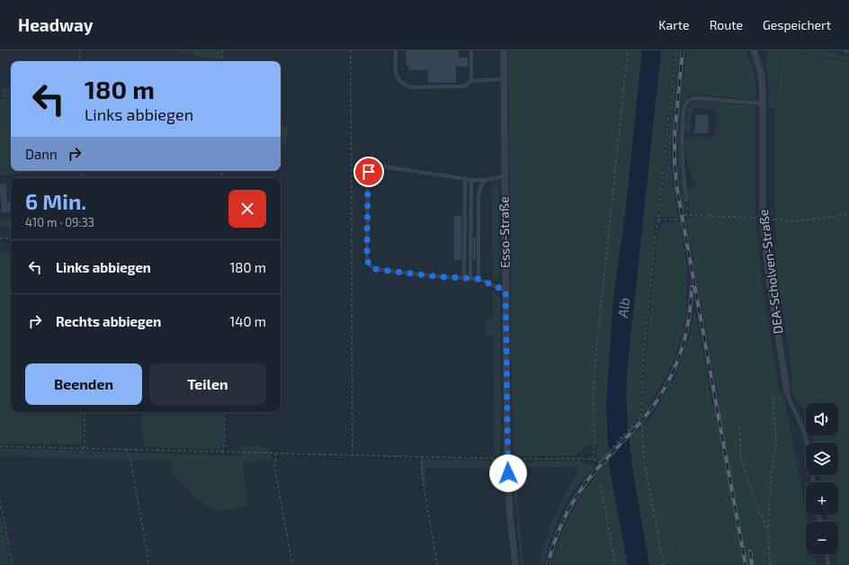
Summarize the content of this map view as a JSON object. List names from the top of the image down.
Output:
{
  "streets": {
    "street": ["Esso-Straße", "DEA-Scholven-Straße"]
  },
  "water": ["Alb"],
  "page": {
    "header": "Headway",
    "nav": ["Karte", "Route", "Gespeichert"],
    "turn": ["180 m", "Links abbiegen"],
    "then": "Dann",
    "heading": ["6 Min.", "410 m · 09:33"],
    "list": [
      {
        "name": "Links abbiegen",
        "value": "180 m"
      },
      {
        "name": "Rechts abbiegen",
        "value": "140 m"
      }
    ],
    "buttons": ["Beenden", "Teilen"],
    "map_buttons": ["+", "−"]
  }
}
